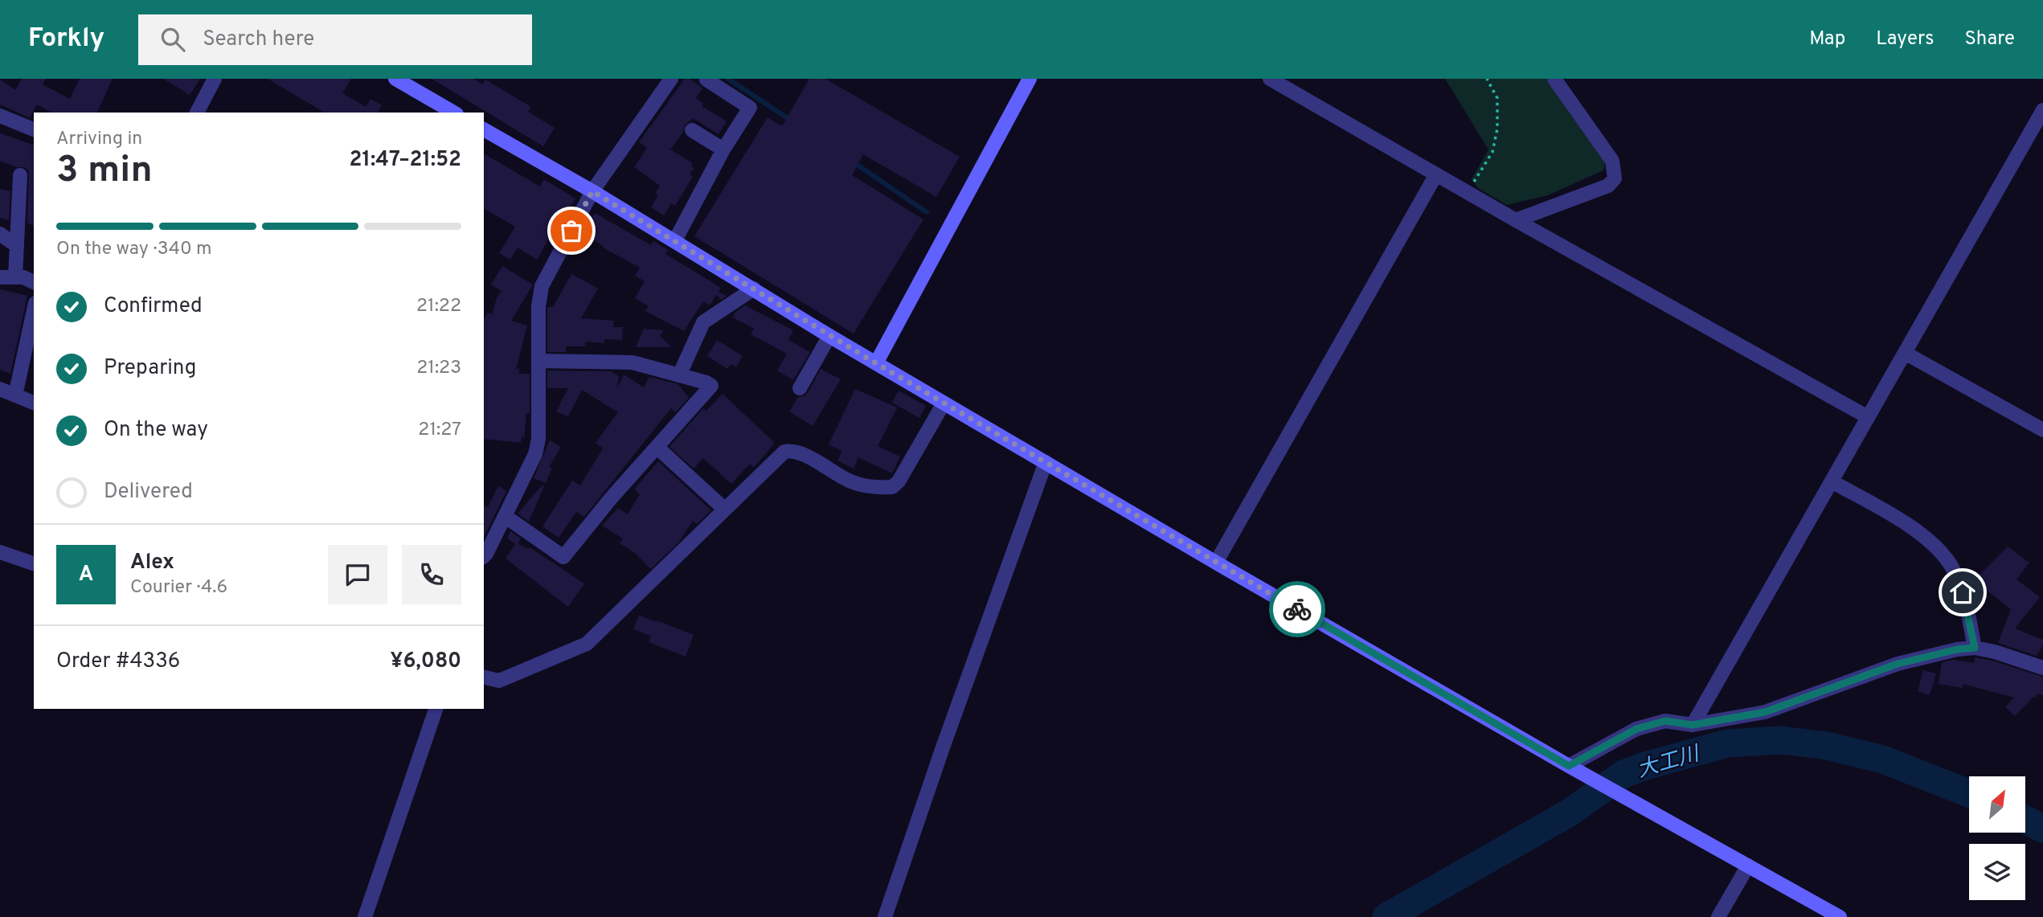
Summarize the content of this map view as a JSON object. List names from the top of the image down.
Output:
{
  "water": ["大工川"],
  "north": "top right",
  "page": {
    "header": "Forkly",
    "search": "Search here",
    "nav": ["Map", "Layers", "Share"],
    "heading": ["3 min", "Arriving in", "21:47–21:52"],
    "panel": [
      "Alex",
      "Courier · 4.6",
      "Order #4336",
      "¥6,080"
    ],
    "bar": "On the way · 340 m",
    "list": [
      ["Confirmed", "21:22"],
      ["Preparing", "21:23"],
      ["On the way", "21:27"],
      "Delivered"
    ],
    "round": "A"
  }
}
